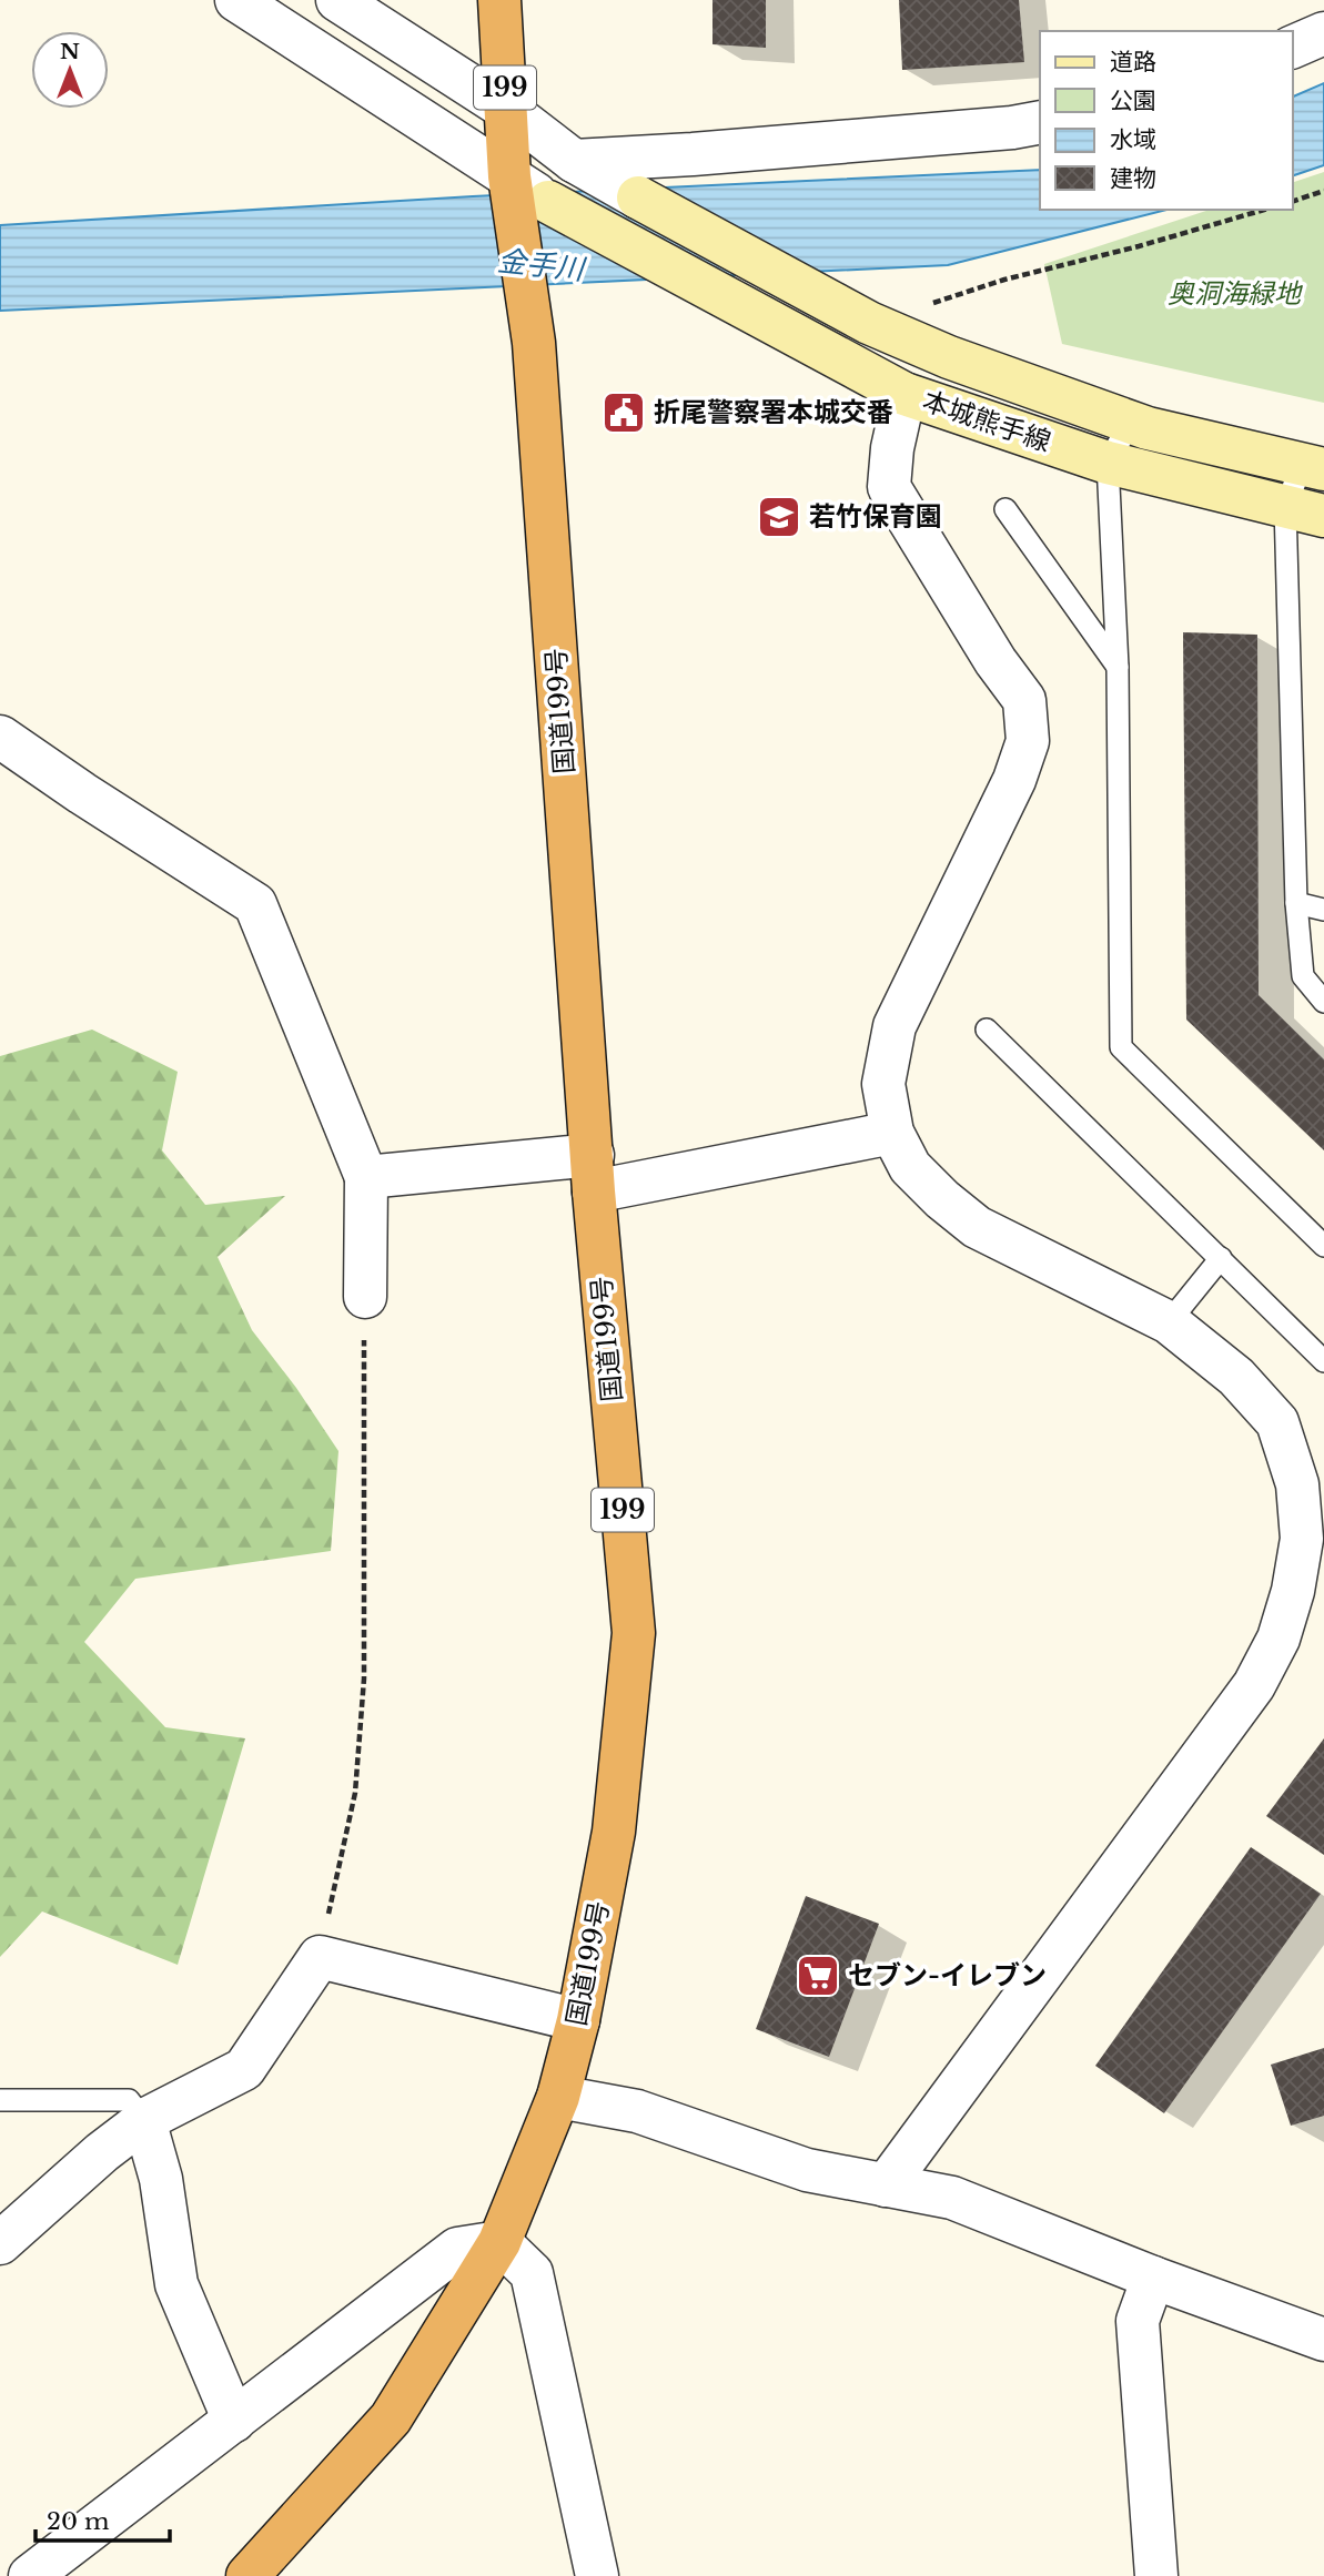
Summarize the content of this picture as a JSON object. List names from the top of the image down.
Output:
{
  "streets": {
    "highway": ["199", "国道199号"],
    "main road": ["本城熊手線"]
  },
  "water": ["金手川"],
  "parks": ["奥洞海緑地"],
  "places": {
    "public building": ["折尾警察署本城交番"],
    "school or university": ["若竹保育園"],
    "supermarket": ["セブン-イレブン"]
  },
  "legend": [
    "道路",
    "公園",
    "水域",
    "建物"
  ],
  "scale_bar": "20 m",
  "north": "top"
}
